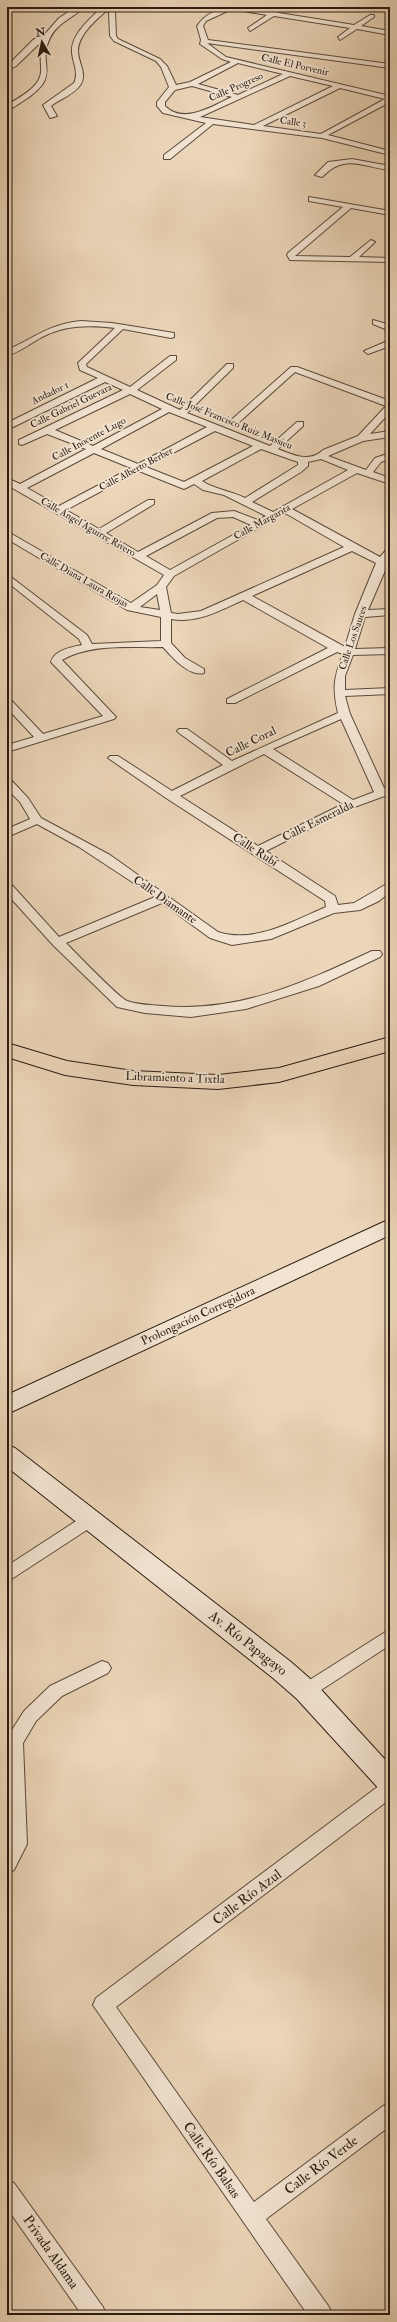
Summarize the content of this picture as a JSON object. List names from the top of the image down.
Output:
{
  "streets": {
    "main road": ["Libramiento a Tixtla"],
    "street": [
      "Calle El Porvenir",
      "Calle Progreso",
      "Calle 3",
      "Andador 1",
      "Calle Gabriel Guevara",
      "Calle José Francisco Ruiz Massieu",
      "Calle Inocente Lugo",
      "Calle Alberto Berber",
      "Calle Margarita",
      "Calle Ángel Aguirre Rivero",
      "Calle Diana Laura Riojas",
      "Calle Los Sauces",
      "Calle Coral",
      "Calle Esmeralda",
      "Calle Rubí",
      "Calle Diamante",
      "Prolongación Corregidora",
      "Av. Río Papagayo",
      "Calle Río Azul",
      "Calle Río Balsas",
      "Calle Río Verde",
      "Privada Aldama"
    ]
  },
  "crossings": [
    ["Calle El Porvenir", "Calle Progreso"],
    ["Calle Progreso", "Calle 3"],
    ["Andador 1", "Calle José Francisco Ruiz Massieu"],
    ["Calle Gabriel Guevara", "Calle José Francisco Ruiz Massieu"],
    ["Calle José Francisco Ruiz Massieu", "Calle Inocente Lugo"],
    ["Calle José Francisco Ruiz Massieu", "Calle Alberto Berber"],
    ["Calle Inocente Lugo", "Calle Ángel Aguirre Rivero"],
    ["Calle Alberto Berber", "Calle Ángel Aguirre Rivero"],
    ["Calle Margarita", "Calle Ángel Aguirre Rivero"],
    ["Calle Los Sauces", "Calle Coral"],
    ["Calle Los Sauces", "Calle Esmeralda"],
    ["Calle Coral", "Calle Rubí"],
    ["Calle Esmeralda", "Calle Rubí"],
    ["Calle Rubí", "Calle Diamante"],
    ["Calle Río Azul", "Calle Río Balsas"],
    ["Calle Río Balsas", "Calle Río Verde"]
  ],
  "north": "top"
}
